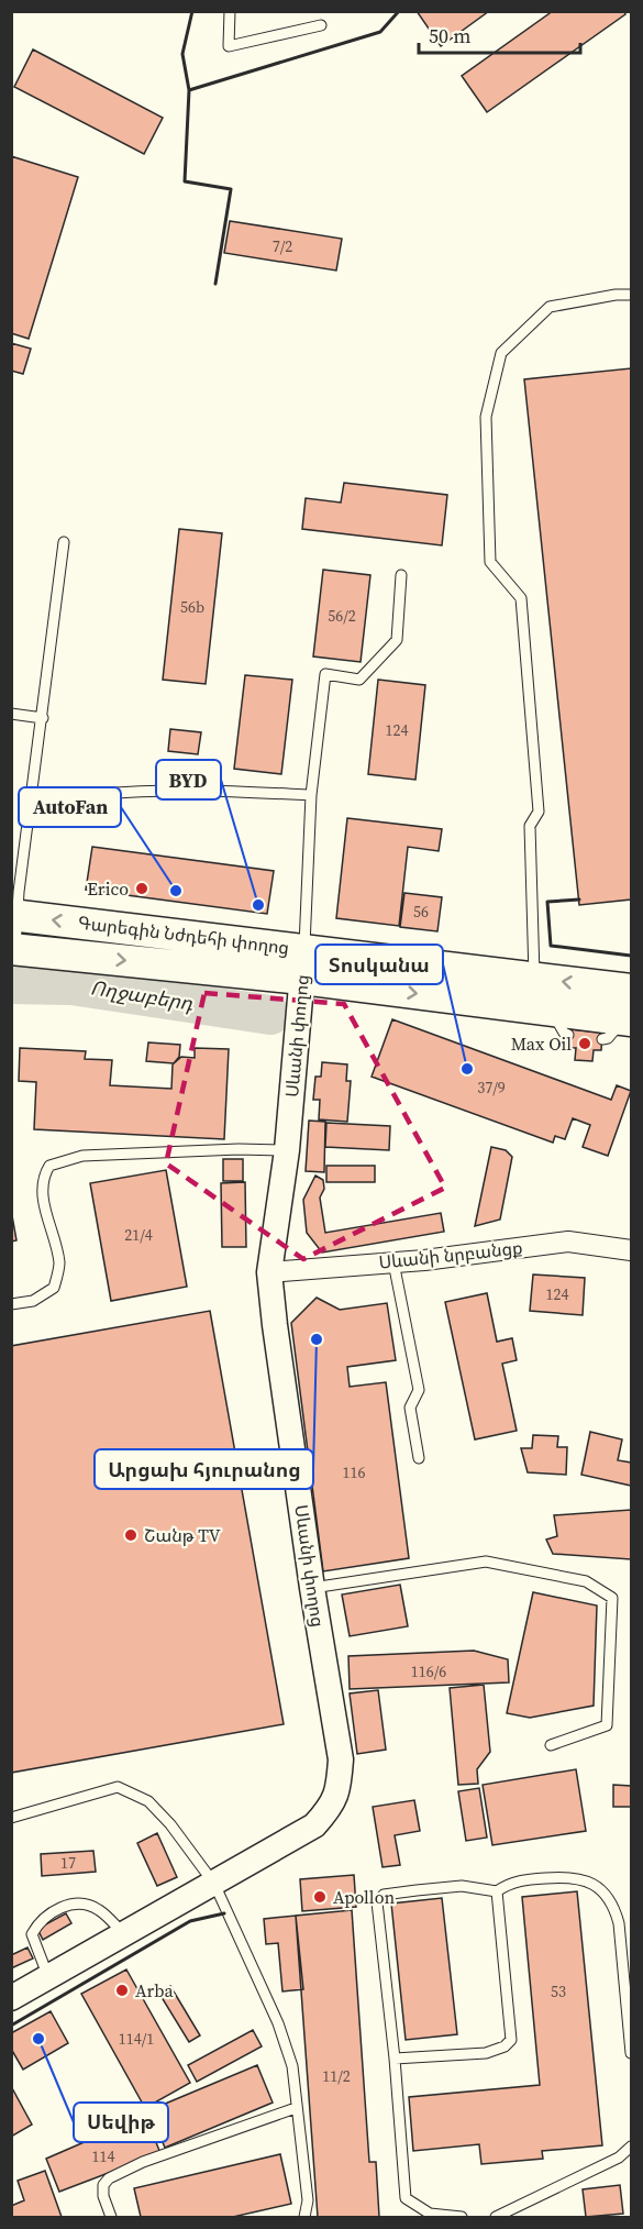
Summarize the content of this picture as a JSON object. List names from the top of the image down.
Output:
{
  "streets": {
    "main road": ["Գարեգին Նժդեհի փողոց"],
    "street": ["Սևանի փողոց", "Սևանի նրբանցք"]
  },
  "crossings": [
    ["Գարեգին Նժդեհի փողոց", "Սևանի փողոց"],
    ["Սևանի փողոց", "Սևանի նրբանցք"]
  ],
  "water": ["Ողջաբերդ"],
  "places": [
    "Erico",
    "AutoFan",
    "BYD",
    "Max Oil",
    "Տոսկանա",
    "Արցախ հյուրանոց",
    "Շանթ TV",
    "Apollon",
    "Arba",
    "Սեվիթ"
  ],
  "house_numbers": [
    "7/2",
    "56b",
    "56/2",
    "124",
    "56",
    "37/9",
    "21/4",
    "124",
    "116",
    "116/6",
    "17",
    "53",
    "114/1",
    "11/2",
    "114"
  ],
  "scale_bar": "50 m"
}
